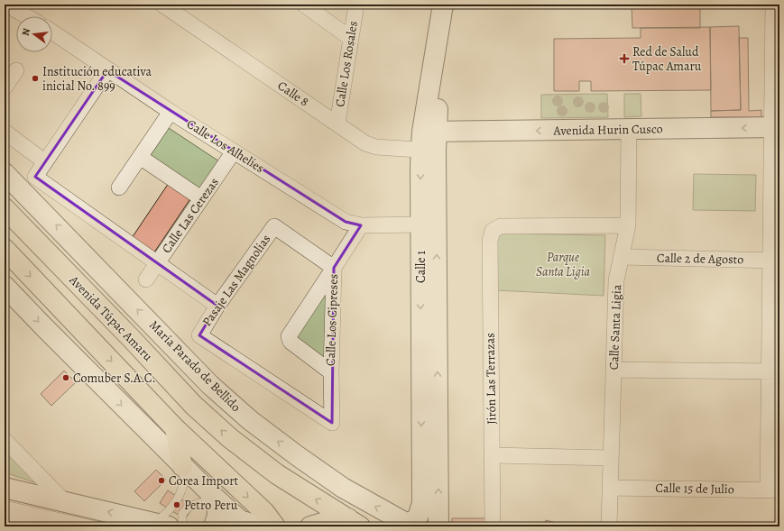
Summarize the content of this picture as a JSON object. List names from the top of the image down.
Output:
{
  "streets": {
    "highway": ["Avenida Túpac Amaru"],
    "street": [
      "Calle Los Rosales",
      "Calle 8",
      "Avenida Hurin Cusco",
      "Calle Los Alhelíes",
      "Calle Las Cerezas",
      "Calle 2 de Agosto",
      "Calle 1",
      "Pasaje Las Magnolias",
      "Calle Los Cipreses",
      "Calle Santa Ligia",
      "María Parado de Bellido",
      "Jirón Las Terrazas",
      "Calle 15 de Julio"
    ]
  },
  "crossings": [
    ["Calle Los Rosales", "Calle 8"],
    ["Calle 8", "Avenida Hurin Cusco"],
    ["Calle 8", "Calle 1"],
    ["Avenida Hurin Cusco", "Calle 1"],
    ["Avenida Hurin Cusco", "Calle Santa Ligia"],
    ["Calle Los Alhelíes", "Calle Las Cerezas"],
    ["Calle Los Alhelíes", "Calle 1"],
    ["Calle Los Alhelíes", "Calle Los Cipreses"],
    ["Calle 2 de Agosto", "Calle Santa Ligia"],
    ["Calle 1", "María Parado de Bellido"],
    ["Pasaje Las Magnolias", "Calle Los Cipreses"],
    ["Calle Santa Ligia", "Jirón Las Terrazas"],
    ["Calle Santa Ligia", "Calle 15 de Julio"]
  ],
  "one_way": ["Avenida Hurin Cusco"],
  "parks": ["Parque Santa Ligia"],
  "places": {
    "health": ["Red de Salud Túpac Amaru"],
    "other": [
      "Institución educativa inicial No. 899",
      "Comuber S.A.C.",
      "Corea Import",
      "Petro Peru"
    ]
  },
  "north": "left"
}
